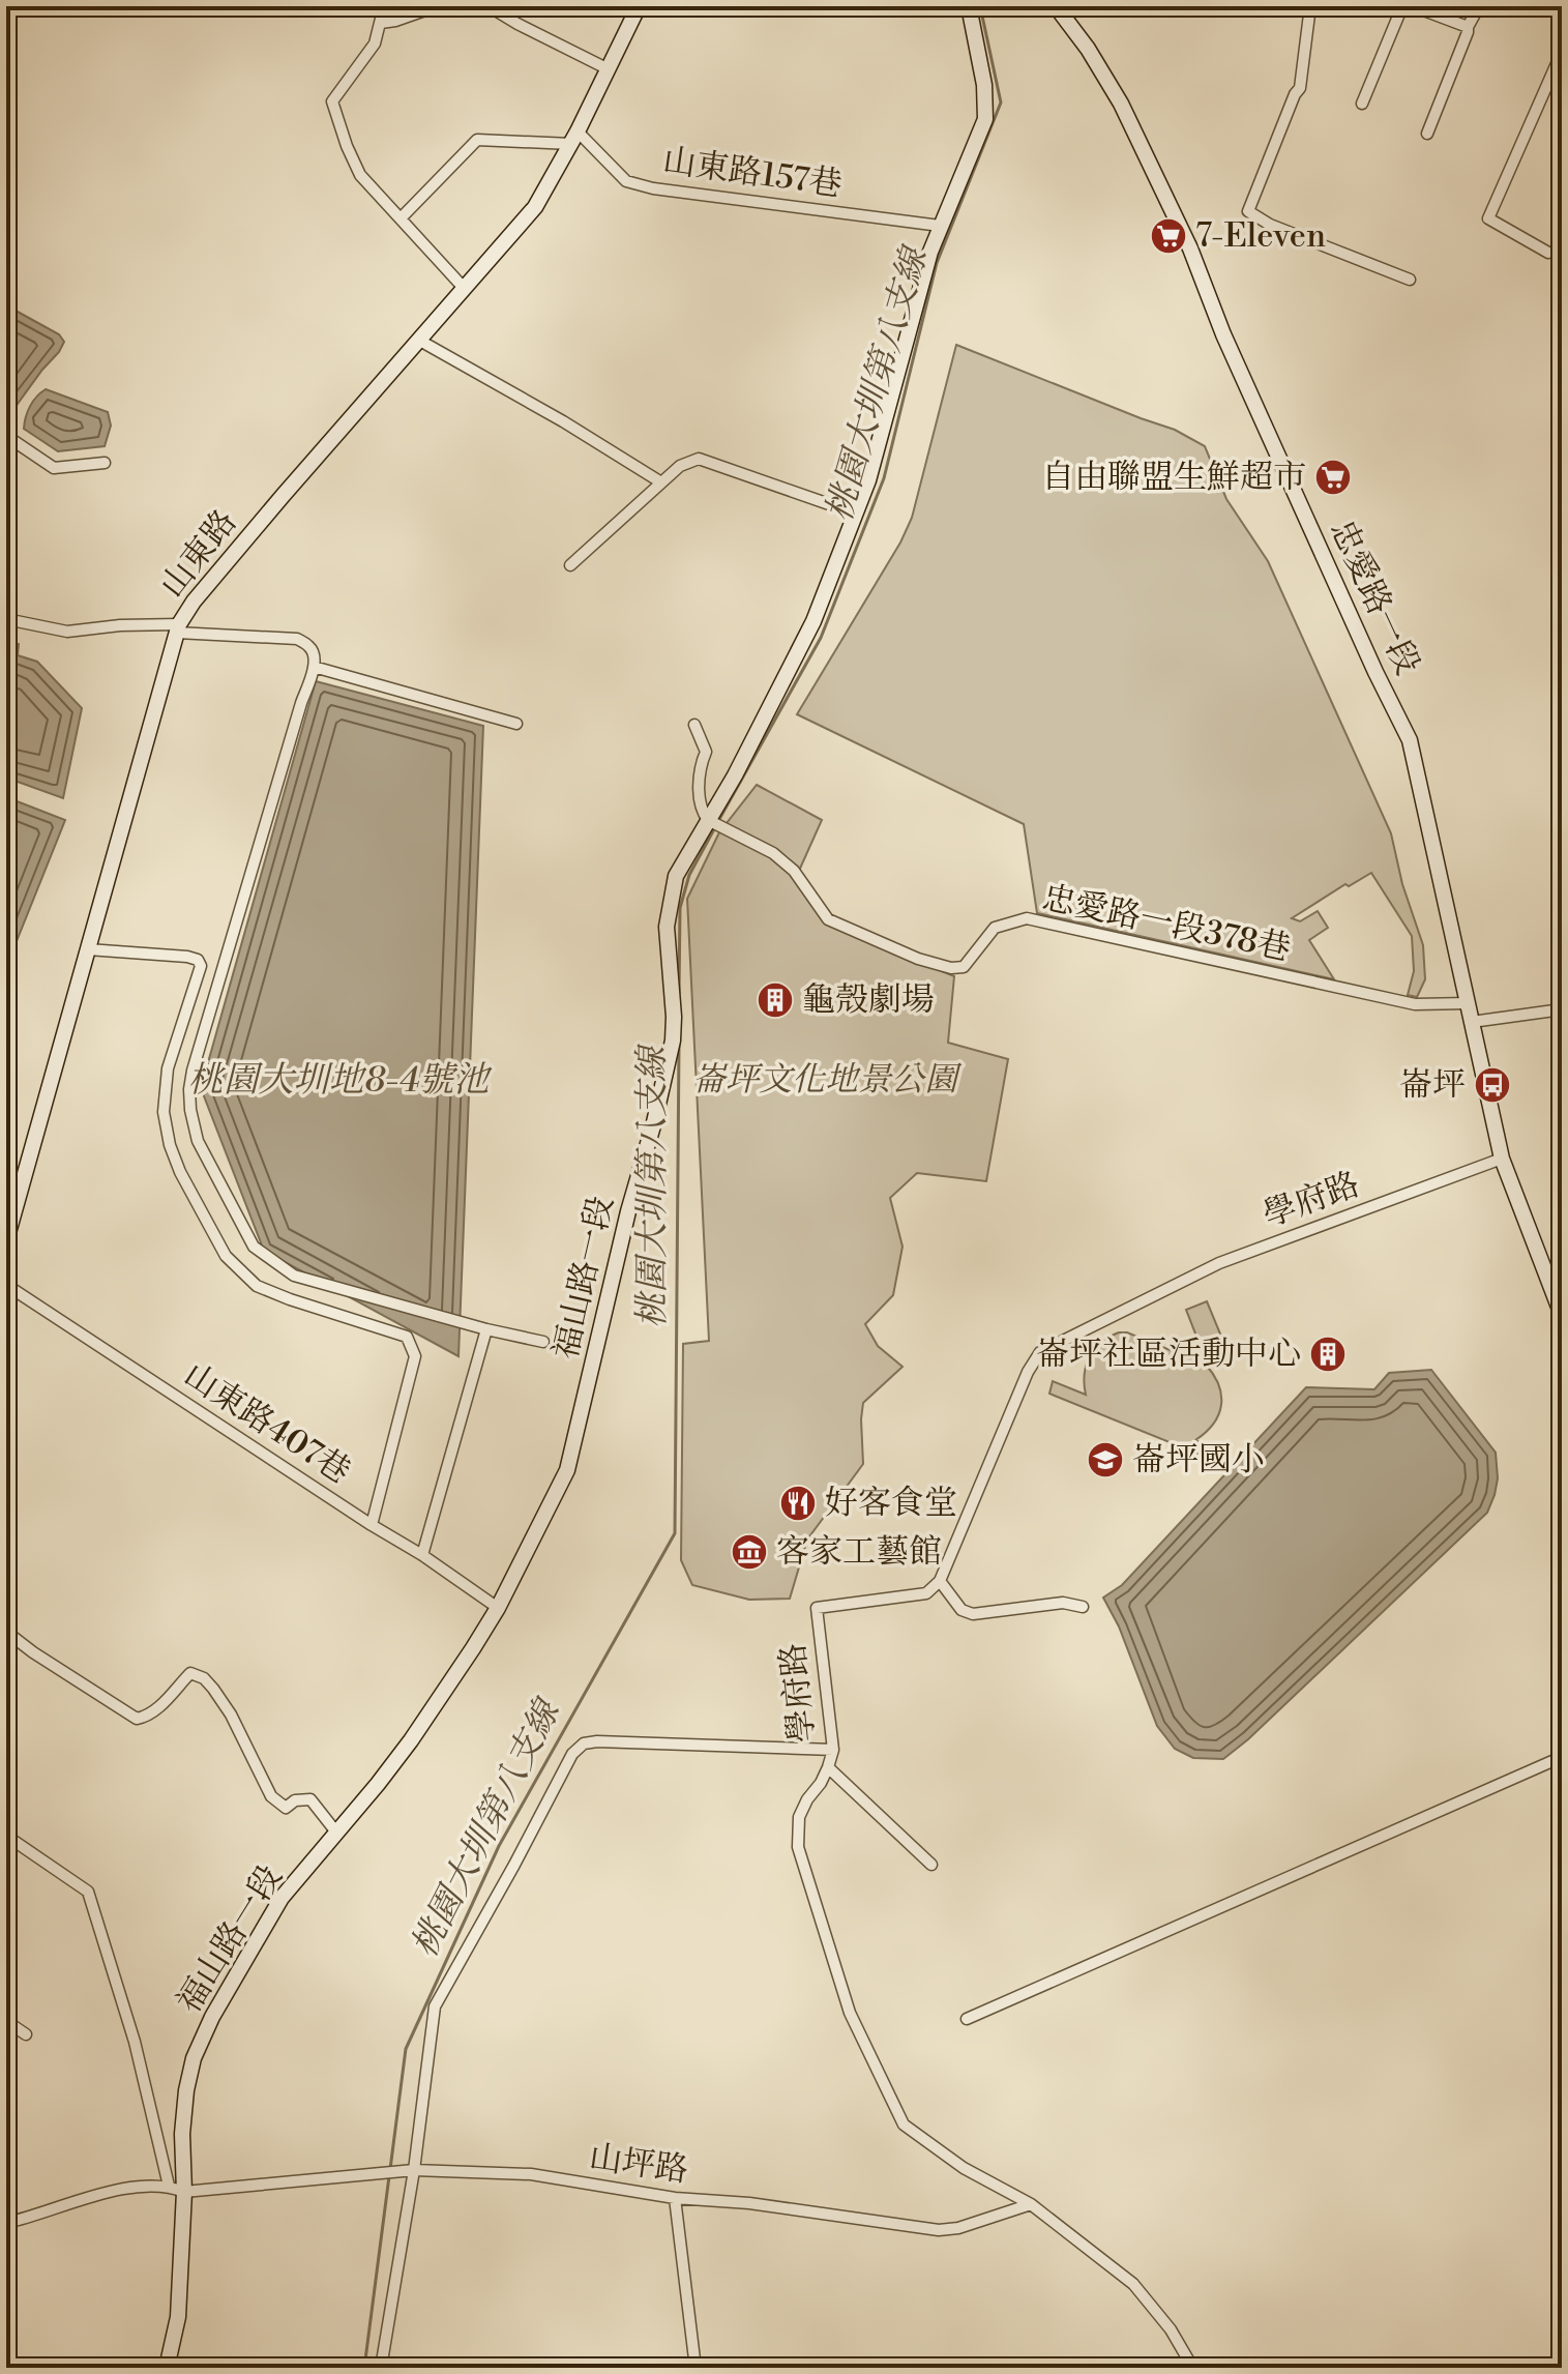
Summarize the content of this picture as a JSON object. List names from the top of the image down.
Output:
{
  "streets": {
    "street": [
      "山東路157巷",
      "山東路",
      "忠愛路一段",
      "忠愛路一段378巷",
      "學府路",
      "福山路一段",
      "山東路407巷",
      "山坪路"
    ]
  },
  "crossings": [
    ["山東路157巷", "山東路"],
    ["山東路157巷", "福山路一段"],
    ["忠愛路一段", "忠愛路一段378巷"],
    ["忠愛路一段", "學府路"],
    ["忠愛路一段378巷", "福山路一段"],
    ["學府路", "山坪路"],
    ["福山路一段", "山東路407巷"],
    ["福山路一段", "山坪路"]
  ],
  "water": ["桃園大圳第八支線", "桃園大圳地8-4號池"],
  "parks": ["崙坪文化地景公園"],
  "places": {
    "supermarket": ["7-Eleven", "自由聯盟生鮮超市"],
    "building": ["龜殼劇場", "崙坪社區活動中心"],
    "bus stop": ["崙坪"],
    "school or university": ["崙坪國小"],
    "restaurant": ["好客食堂"],
    "museum": ["客家工藝館"]
  }
}
